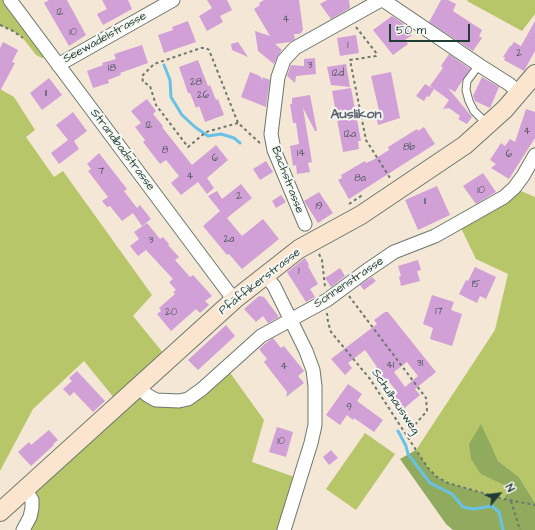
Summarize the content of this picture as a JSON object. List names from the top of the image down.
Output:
{
  "streets": {
    "main road": ["Pfäffikerstrasse"],
    "street": [
      "Seewadelstrasse",
      "Strandbadstrasse",
      "Bachstrasse",
      "Sonnenstrasse"
    ],
    "path": ["Schulhausweg"]
  },
  "crossings": [
    ["Seewadelstrasse", "Strandbadstrasse"],
    ["Strandbadstrasse", "Pfäffikerstrasse"],
    ["Pfäffikerstrasse", "Sonnenstrasse"],
    ["Pfäffikerstrasse", "Schulhausweg"],
    ["Sonnenstrasse", "Schulhausweg"]
  ],
  "districts": ["Auslikon"],
  "house_numbers": [
    "12",
    "4",
    "10",
    "1",
    "2",
    "3",
    "18",
    "12d",
    "28",
    "11",
    "26",
    "12",
    "4",
    "12a",
    "8b",
    "8",
    "14",
    "6",
    "6",
    "7",
    "4",
    "8a",
    "10",
    "2",
    "11",
    "19",
    "2a",
    "3",
    "1",
    "15",
    "17",
    "20",
    "31",
    "41",
    "4",
    "9",
    "10"
  ],
  "scale_bar": "50 m",
  "north": "top right"
}
